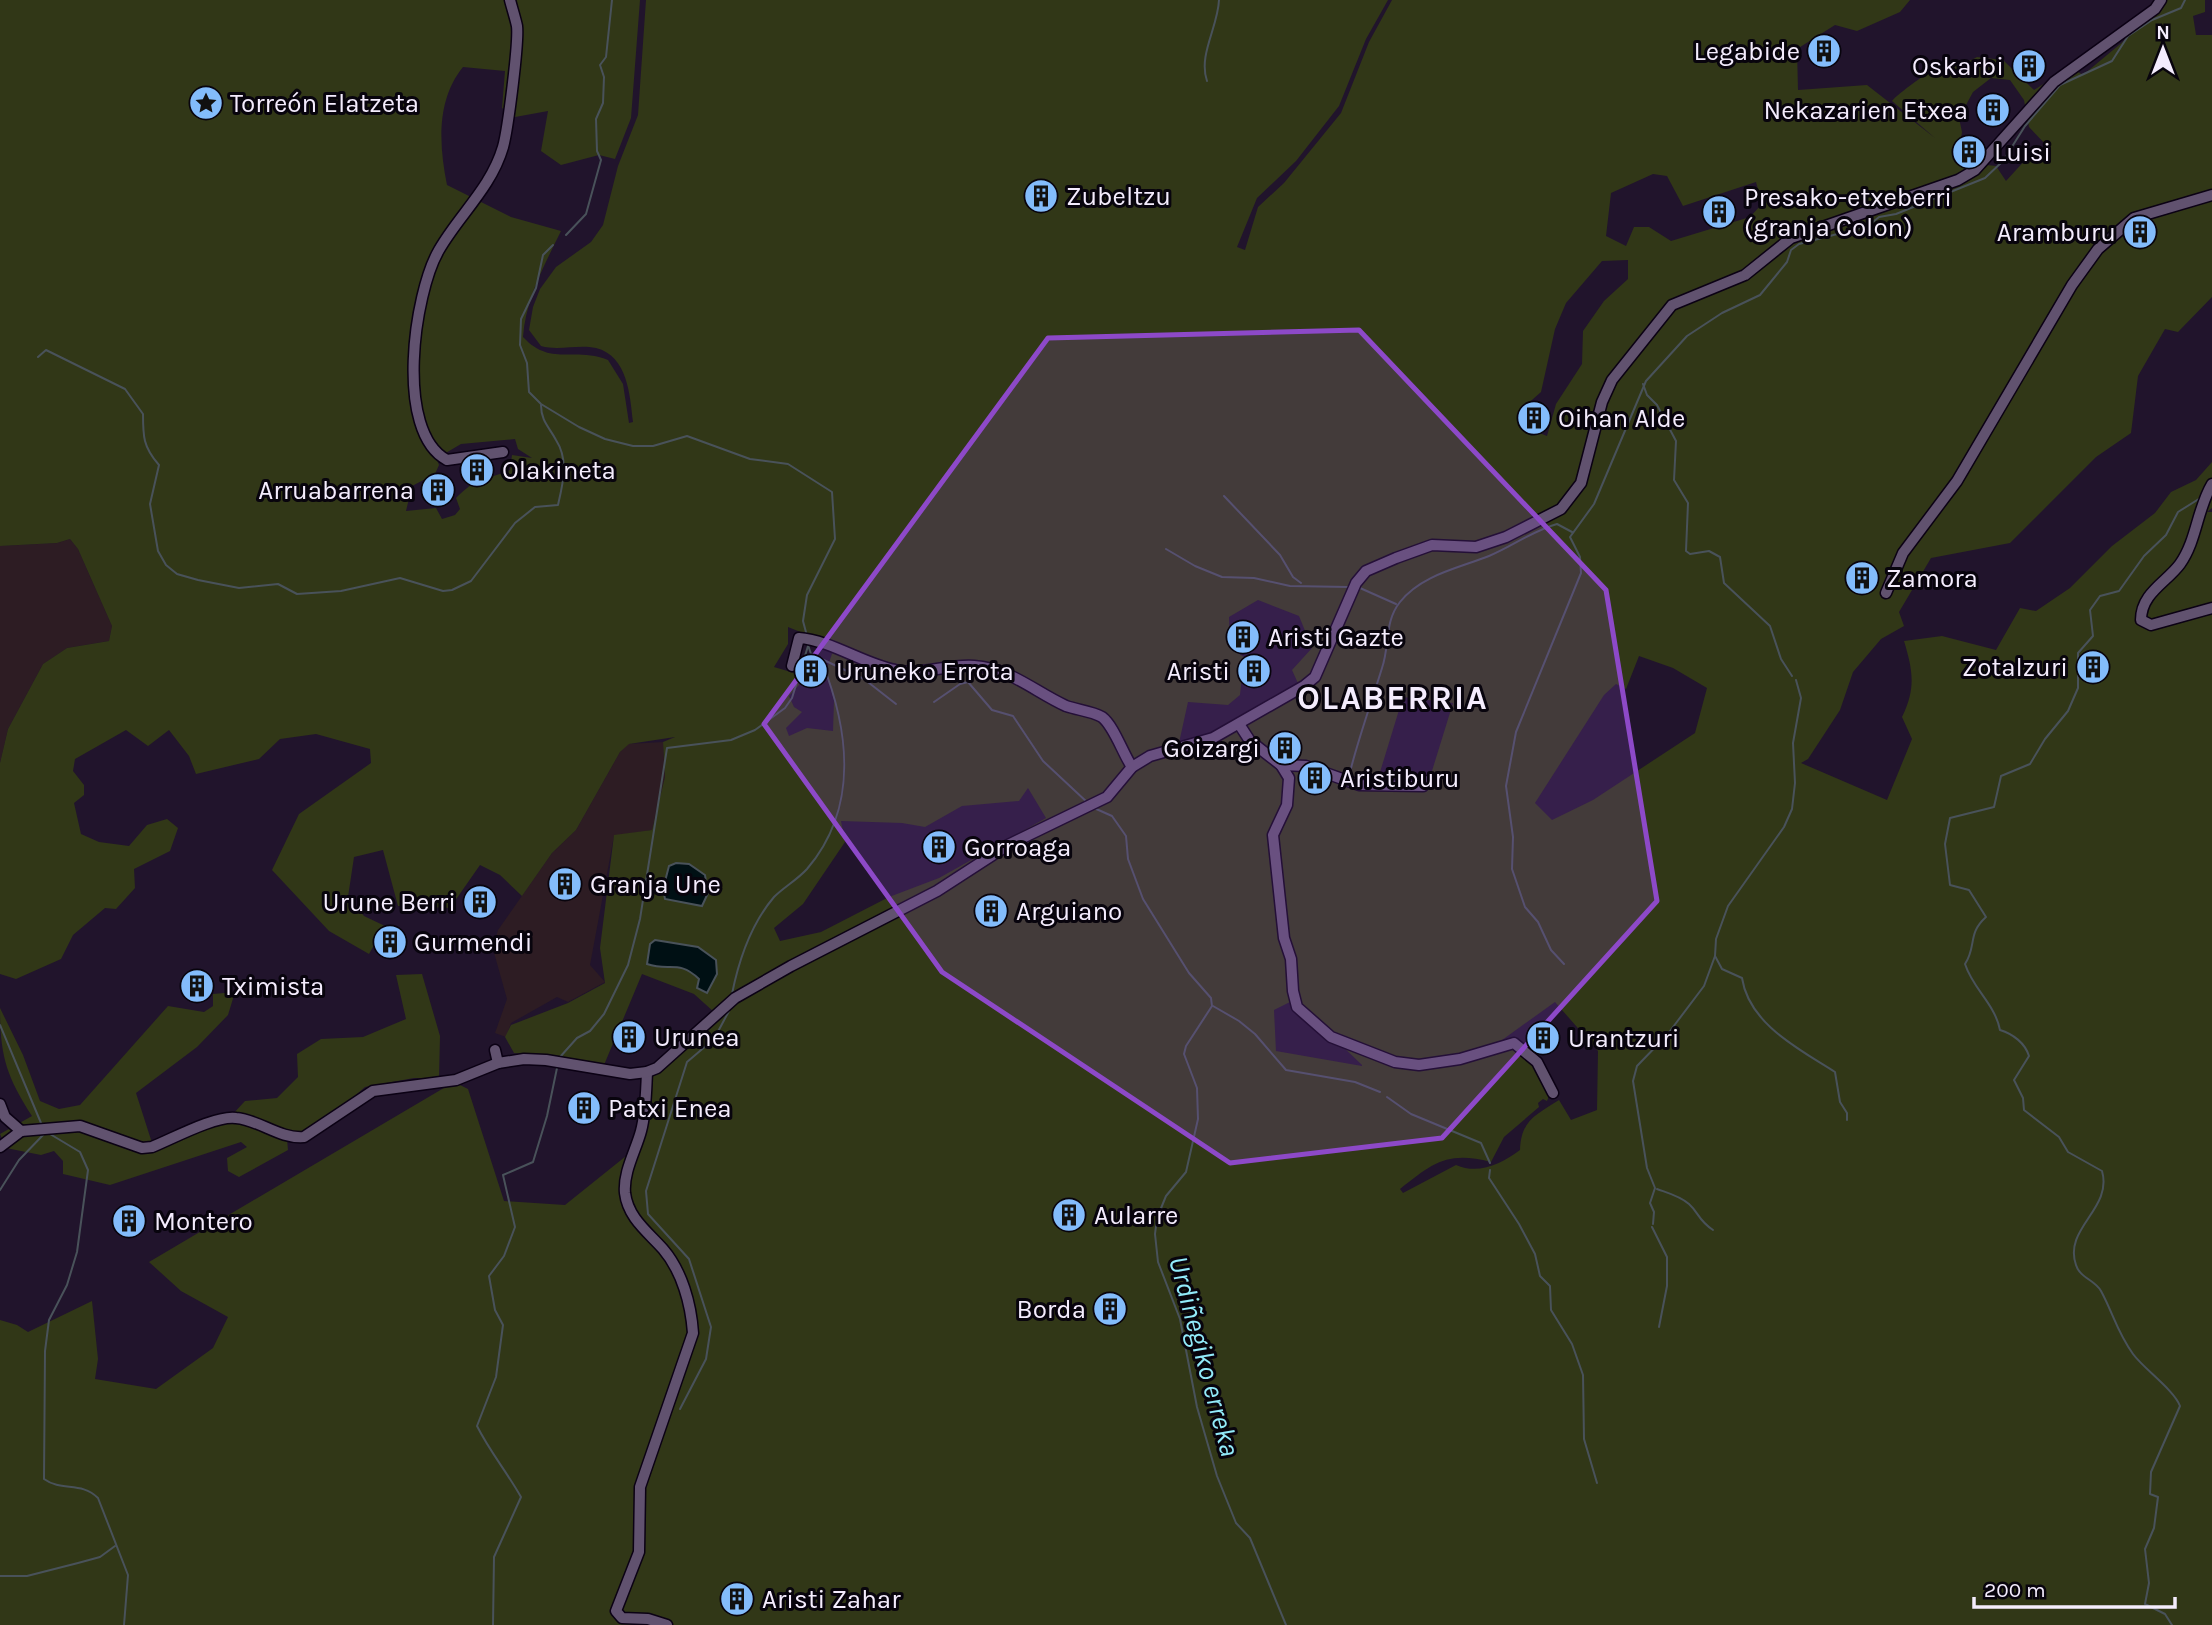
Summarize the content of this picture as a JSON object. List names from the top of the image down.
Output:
{
  "districts": ["OLABERRIA"],
  "water": ["Urdiñegiko erreka"],
  "places": {
    "building": [
      "Legabide",
      "Oskarbi",
      "Nekazarien Etxea",
      "Luisi",
      "Zubeltzu",
      "Presako-etxeberri (granja Colon)",
      "Aramburu",
      "Oihan Alde",
      "Olakineta",
      "Arruabarrena",
      "Zamora",
      "Aristi Gazte",
      "Zotalzuri",
      "Uruneko Errota",
      "Aristi",
      "Goizargi",
      "Aristiburu",
      "Gorroaga",
      "Granja Une",
      "Urune Berri",
      "Arguiano",
      "Gurmendi",
      "Tximista",
      "Urunea",
      "Urantzuri",
      "Patxi Enea",
      "Aularre",
      "Montero",
      "Borda",
      "Aristi Zahar"
    ],
    "place": ["Torreón Elatzeta"]
  },
  "scale_bar": "200 m",
  "north": "top"
}
